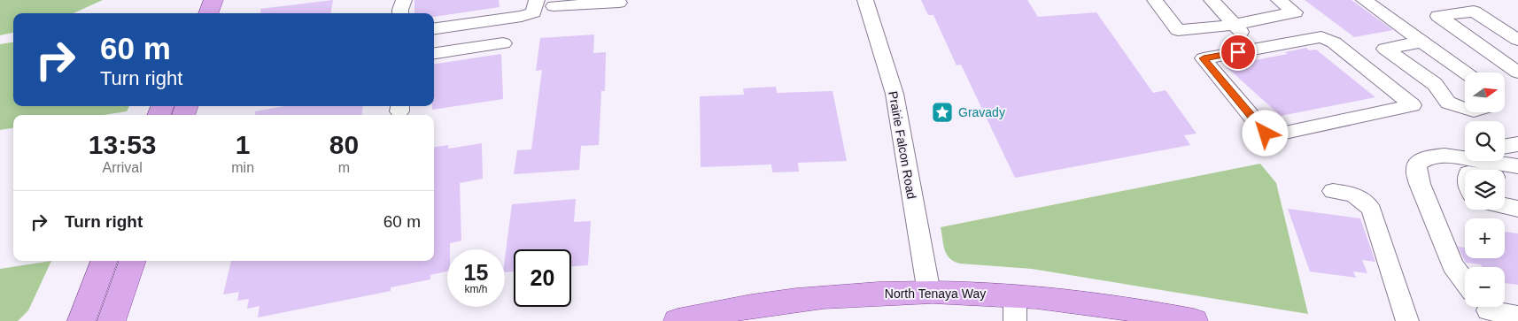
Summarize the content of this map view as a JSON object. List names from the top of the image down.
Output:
{
  "streets": {
    "main road": ["North Tenaya Way"],
    "street": ["Prairie Falcon Road"]
  },
  "crossings": [
    ["Prairie Falcon Road", "North Tenaya Way"]
  ],
  "places": {
    "place": ["Gravady"]
  },
  "north": "right",
  "page": {
    "turn": ["60 m", "Turn right"],
    "map_buttons": ["+", "−"],
    "eta": [
      "13:53",
      "Arrival",
      "1",
      "min",
      "80",
      "m"
    ],
    "list": [
      {
        "name": "Turn right",
        "value": "60 m"
      }
    ],
    "speed": "15 km/h",
    "limit": "20"
  }
}
